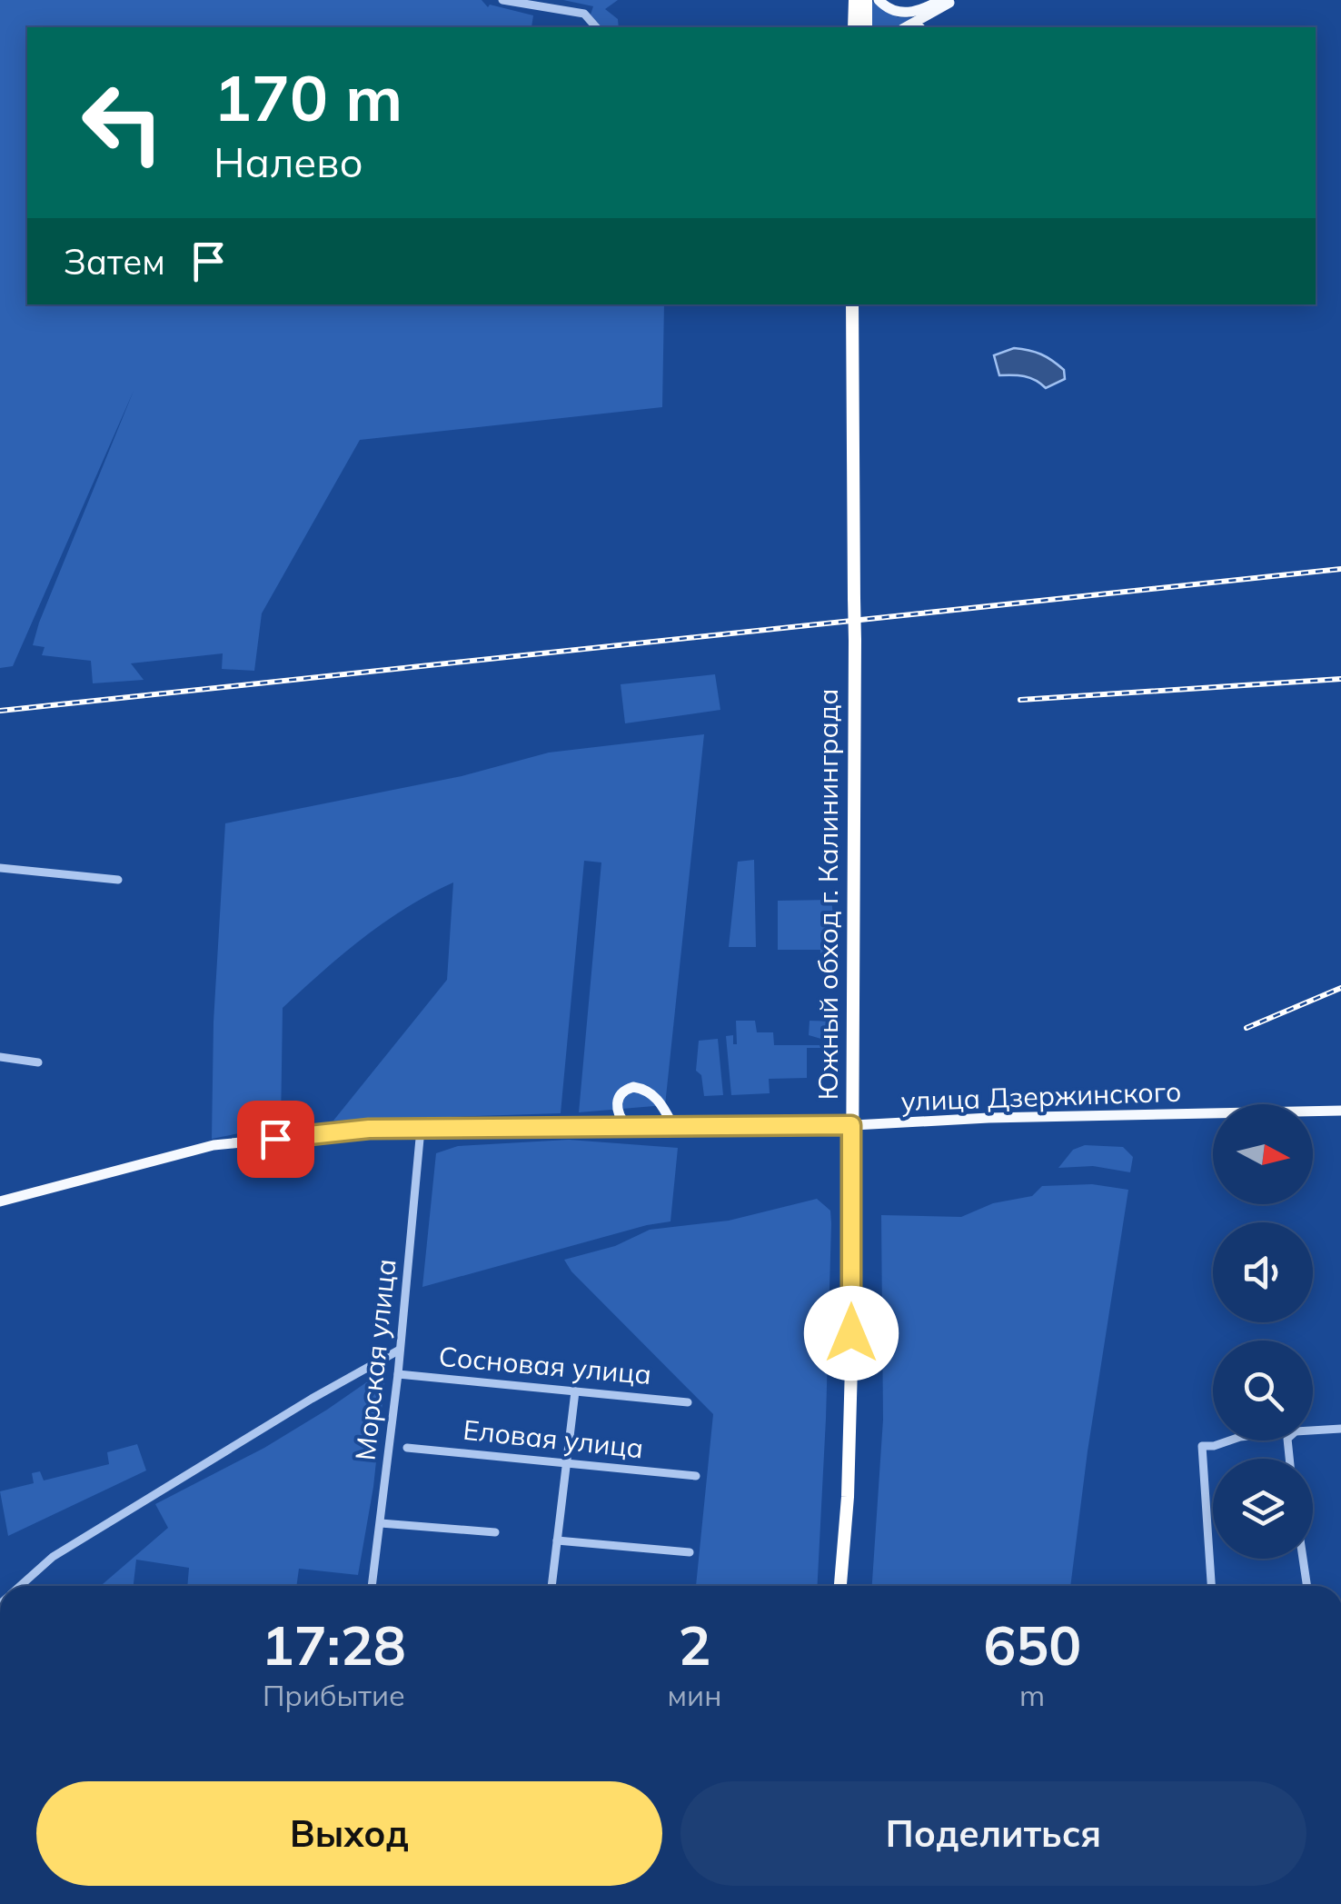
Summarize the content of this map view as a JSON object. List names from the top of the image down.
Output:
{
  "streets": {
    "highway": ["Южный обход г. Калининграда"],
    "main road": ["улица Дзержинского"],
    "street": ["Морская улица", "Сосновая улица", "Еловая улица"]
  },
  "crossings": [
    ["Южный обход г. Калининграда", "улица Дзержинского"],
    ["улица Дзержинского", "Морская улица"],
    ["Морская улица", "Сосновая улица"]
  ],
  "north": "right",
  "page": {
    "turn": ["170 m", "Налево"],
    "then": "Затем",
    "eta": [
      "17:28",
      "Прибытие",
      "2",
      "мин",
      "650",
      "m"
    ],
    "buttons": ["Выход", "Поделиться"]
  }
}
